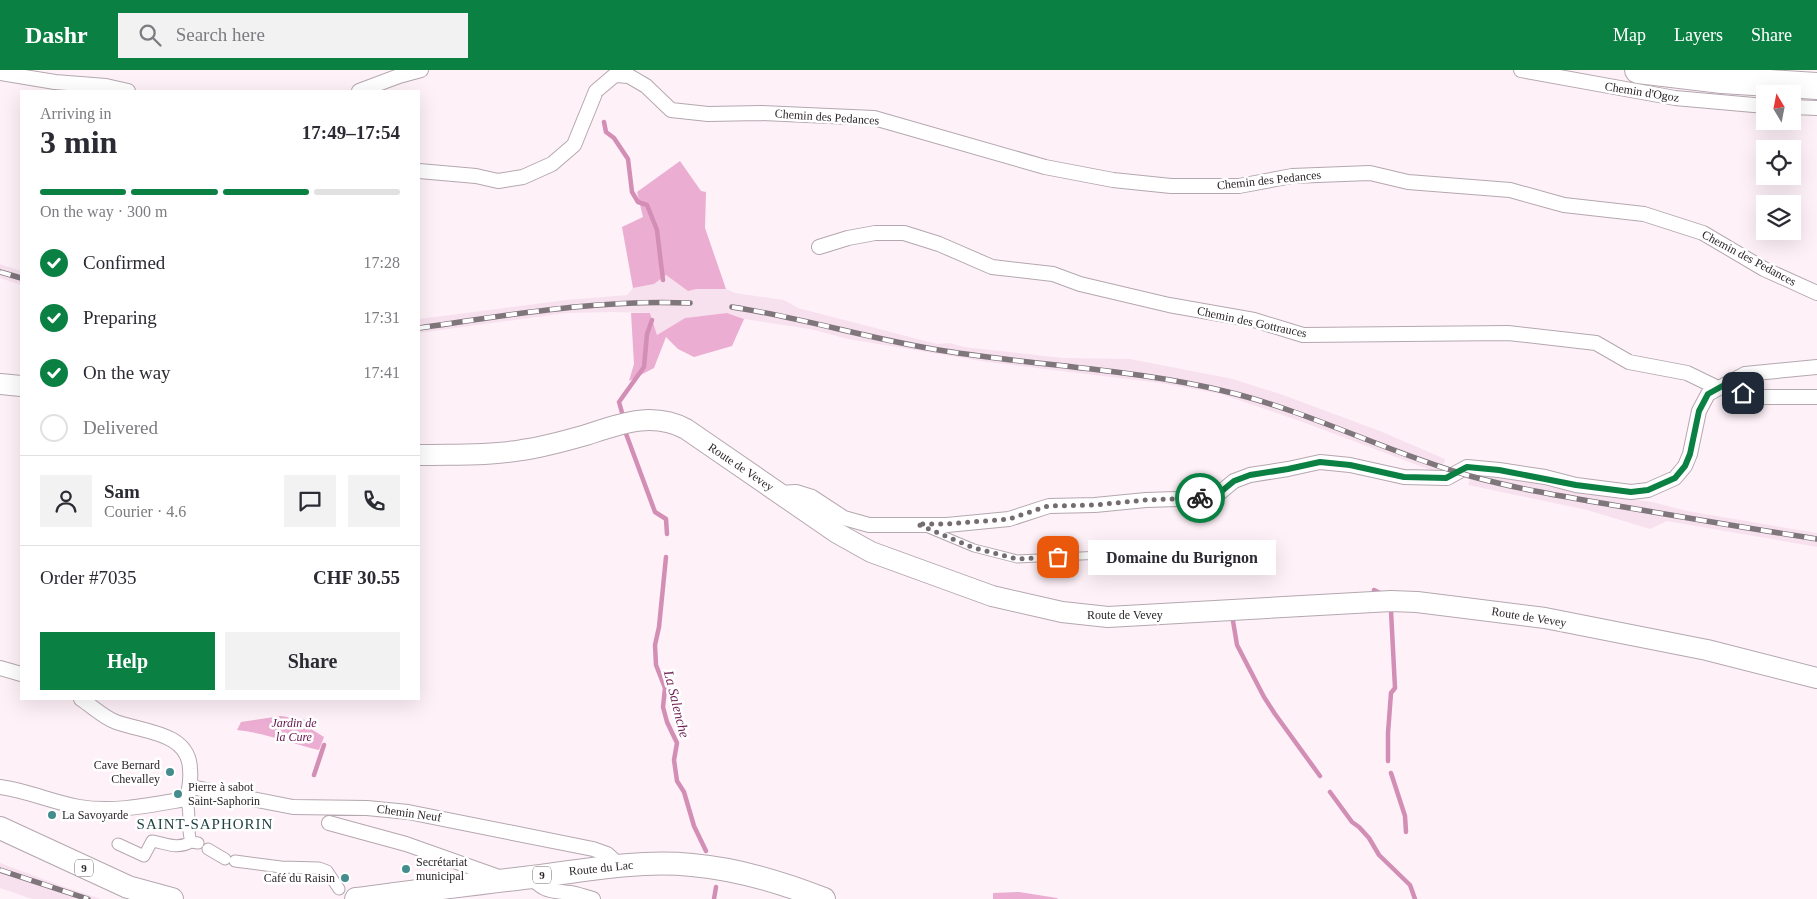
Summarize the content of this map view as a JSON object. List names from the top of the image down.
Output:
{
  "streets": {
    "main road": ["Route de Vevey", "9", "Route du Lac"],
    "street": [
      "Chemin d'Ogoz",
      "Chemin des Pedances",
      "Chemin des Gottrauces",
      "Chemin Neuf"
    ]
  },
  "crossings": [
    ["Chemin Neuf", "Route du Lac"]
  ],
  "districts": ["SAINT-SAPHORIN"],
  "water": ["La Salenche"],
  "parks": ["Jardin de la Cure"],
  "places": [
    "Domaine du Burignon",
    "Cave Bernard Chevalley",
    "Pierre à sabot Saint-Saphorin",
    "La Savoyarde",
    "Secrétariat municipal",
    "Café du Raisin"
  ],
  "north": "top",
  "page": {
    "header": "Dashr",
    "search": "Search here",
    "nav": ["Map", "Layers", "Share"],
    "heading": ["3 min", "Arriving in", "17:49–17:54"],
    "panel": [
      "Sam",
      "Courier · 4.6",
      "Order #7035",
      "CHF 30.55"
    ],
    "bar": "On the way · 300 m",
    "list": [
      ["Confirmed", "17:28"],
      ["Preparing", "17:31"],
      ["On the way", "17:41"],
      "Delivered"
    ],
    "bubble": "Domaine du Burignon",
    "buttons": ["Help", "Share"]
  }
}
